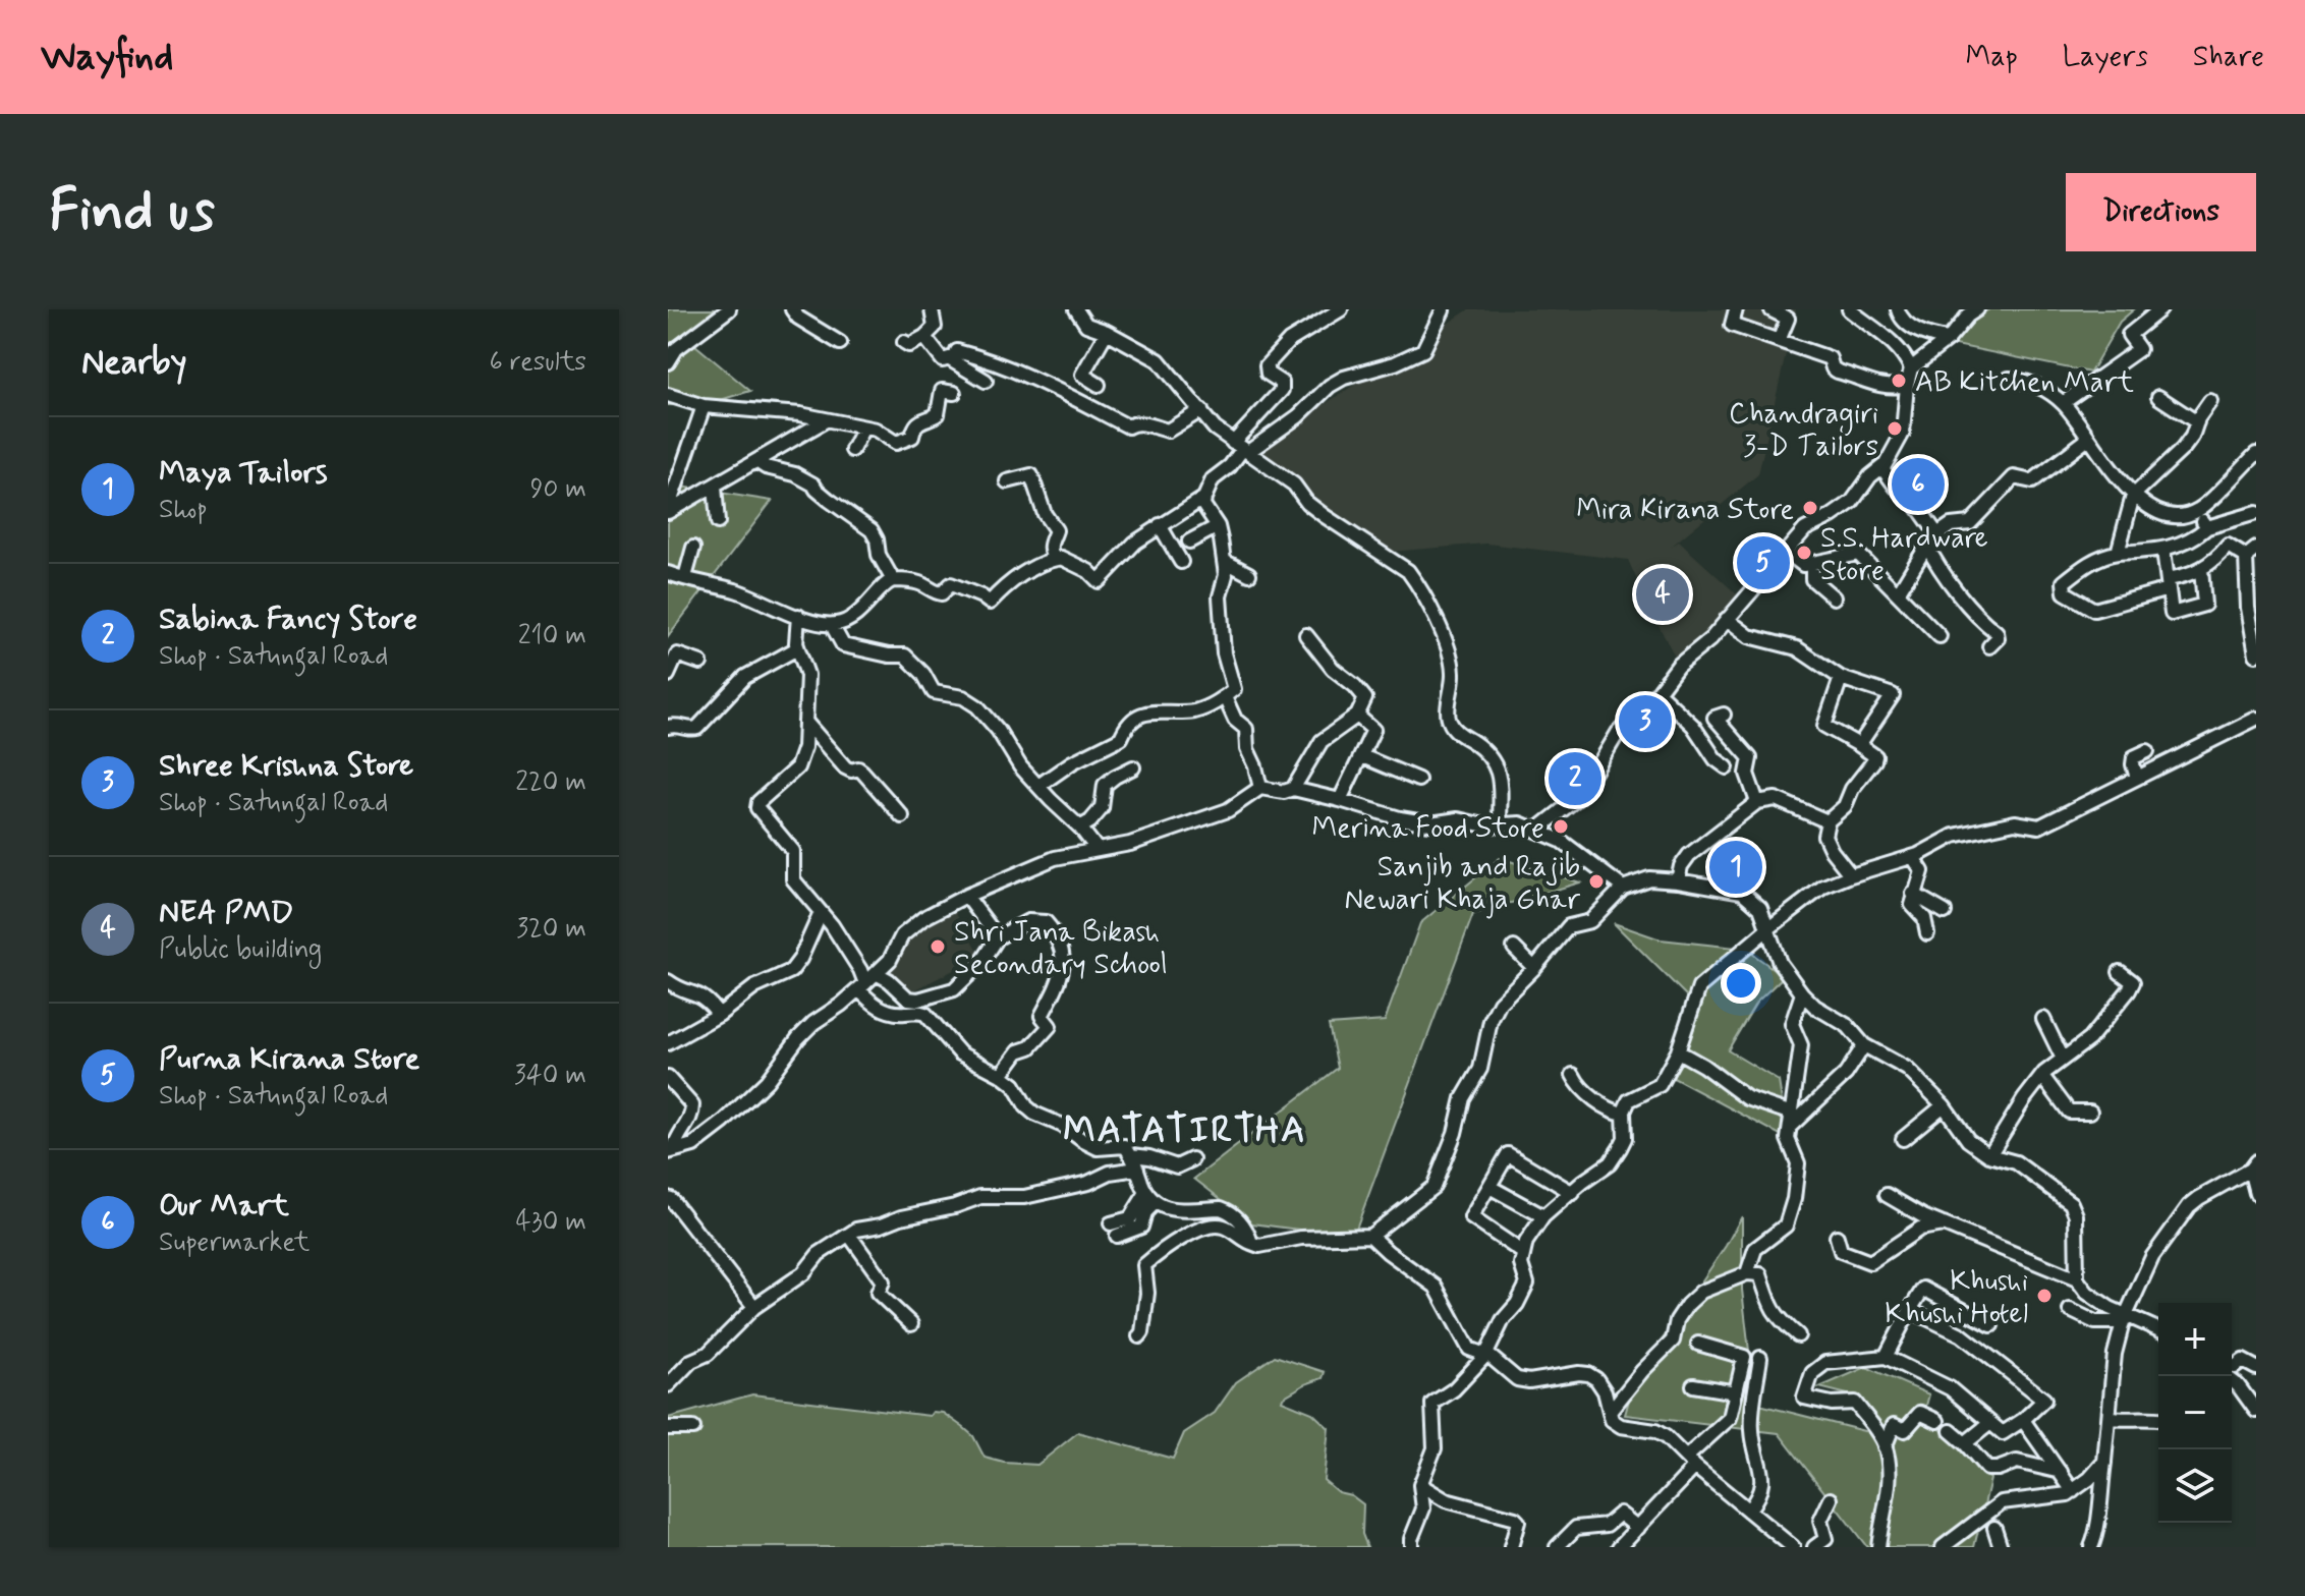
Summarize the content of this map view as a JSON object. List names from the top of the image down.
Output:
{
  "districts": ["MATATIRTHA"],
  "places": [
    "AB Kitchen Mart",
    "Chandragiri 3-D Tailors",
    "Mira Kirana Store",
    "S.S. Hardware Store",
    "Merina Food Store",
    "Sanjib and Rajib Newari Khaja Ghar",
    "Shri Jana Bikash Secondary School",
    "Khushi Khushi Hotel"
  ],
  "page": {
    "header": "Wayfind",
    "nav": ["Map", "Layers", "Share"],
    "buttons": "Directions",
    "title": "Find us",
    "heading": ["Nearby", "6 results"],
    "list": [
      {
        "mark": "1",
        "name": "Maya Tailors",
        "note": "Shop",
        "value": "90 m"
      },
      {
        "mark": "2",
        "name": "Sabina Fancy Store",
        "note": "Shop · Satungal Road",
        "value": "210 m"
      },
      {
        "mark": "3",
        "name": "Shree Krishna Store",
        "note": "Shop · Satungal Road",
        "value": "220 m"
      },
      {
        "mark": "4",
        "name": "NEA PMD",
        "note": "Public building",
        "value": "320 m"
      },
      {
        "mark": "5",
        "name": "Purna Kirana Store",
        "note": "Shop · Satungal Road",
        "value": "340 m"
      },
      {
        "mark": "6",
        "name": "Our Mart",
        "note": "Supermarket",
        "value": "430 m"
      }
    ],
    "pins": [
      "6",
      "5",
      "4",
      "3",
      "2",
      "1"
    ],
    "map_buttons": ["+", "−"]
  }
}
